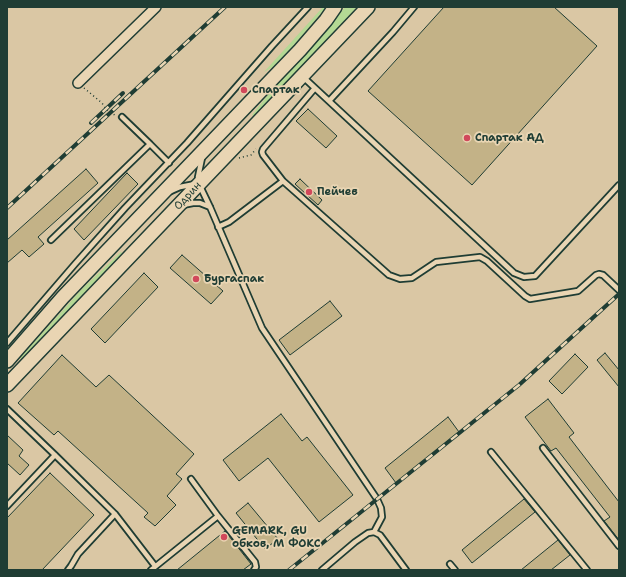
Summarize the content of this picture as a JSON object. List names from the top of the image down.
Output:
{
  "streets": {
    "main road": ["Одрин"]
  },
  "places": [
    "Спартак",
    "Спартак АД",
    "Пейчев",
    "Бургаспак",
    "GEMARK, GU обков, М ФОКС"
  ]
}
